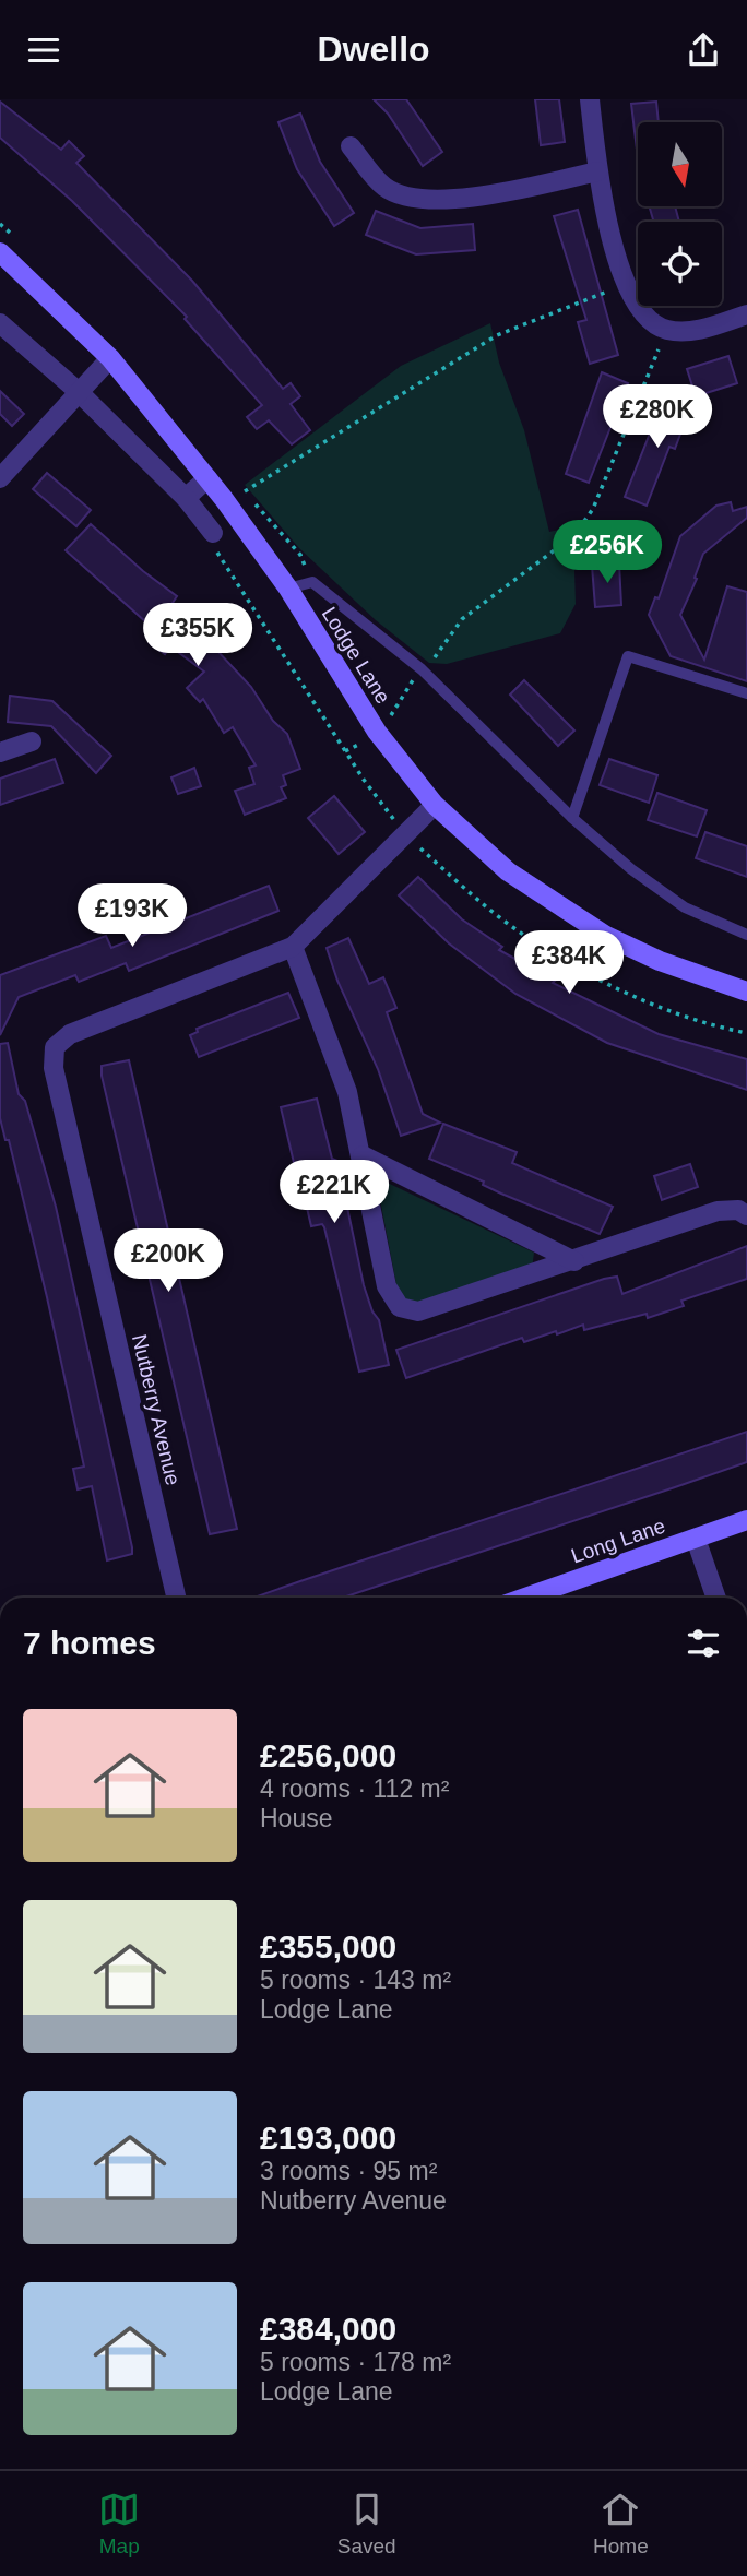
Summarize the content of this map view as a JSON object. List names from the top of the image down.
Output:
{
  "streets": {
    "street": ["Lodge Lane", "Nutberry Avenue", "Long Lane"]
  },
  "crossings": [
    ["Lodge Lane", "Nutberry Avenue"]
  ],
  "north": "bottom",
  "page": {
    "header": "Dwello",
    "price": [
      "£280K",
      "£256K",
      "£355K",
      "£193K",
      "£384K",
      "£221K",
      "£200K"
    ],
    "heading": "7 homes",
    "list": [
      {
        "name": "£256,000",
        "note": "4 rooms · 112 m² · House"
      },
      {
        "name": "£355,000",
        "note": "5 rooms · 143 m² · Lodge Lane"
      },
      {
        "name": "£193,000",
        "note": "3 rooms · 95 m² · Nutberry Avenue"
      },
      {
        "name": "£384,000",
        "note": "5 rooms · 178 m² · Lodge Lane"
      }
    ],
    "tabs": ["Map", "Saved", "Home"]
  }
}
